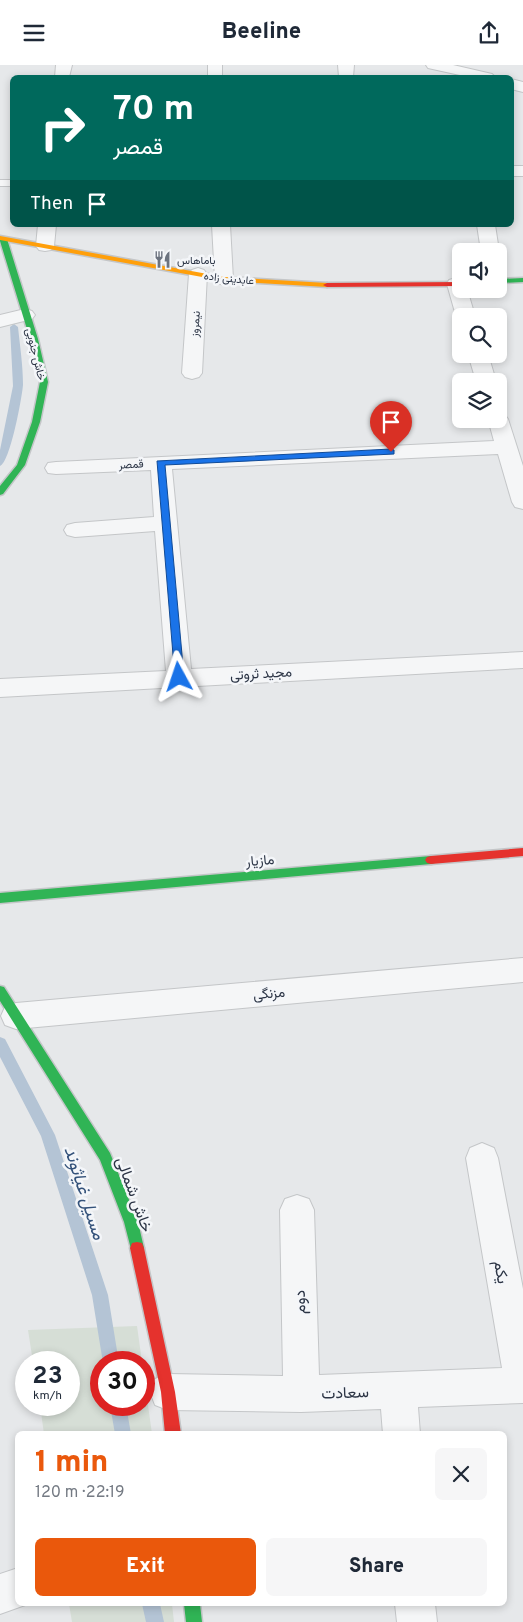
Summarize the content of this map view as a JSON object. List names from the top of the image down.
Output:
{
  "streets": {
    "street": [
      "عابدینی زاده",
      "نیمروز",
      "خاش جنوبی",
      "قمصر",
      "مجید ثروتی",
      "مازیار",
      "مزنگی",
      "خاش شمالی",
      "یکم",
      "دوم",
      "سعادت"
    ]
  },
  "crossings": [
    ["عابدینی زاده", "نیمروز"],
    ["عابدینی زاده", "خاش جنوبی"],
    ["مزنگی", "خاش شمالی"],
    ["خاش شمالی", "سعادت"],
    ["یکم", "سعادت"],
    ["دوم", "سعادت"]
  ],
  "water": ["مسیل غیاثوند"],
  "places": {
    "restaurant": ["باماهاس"]
  },
  "page": {
    "header": "Beeline",
    "turn": ["70 m", "قمصر"],
    "then": "Then",
    "speed": "23 km/h",
    "limit": "30",
    "heading": ["1 min", "120 m · 22:19"],
    "buttons": ["Exit", "Share"]
  }
}
